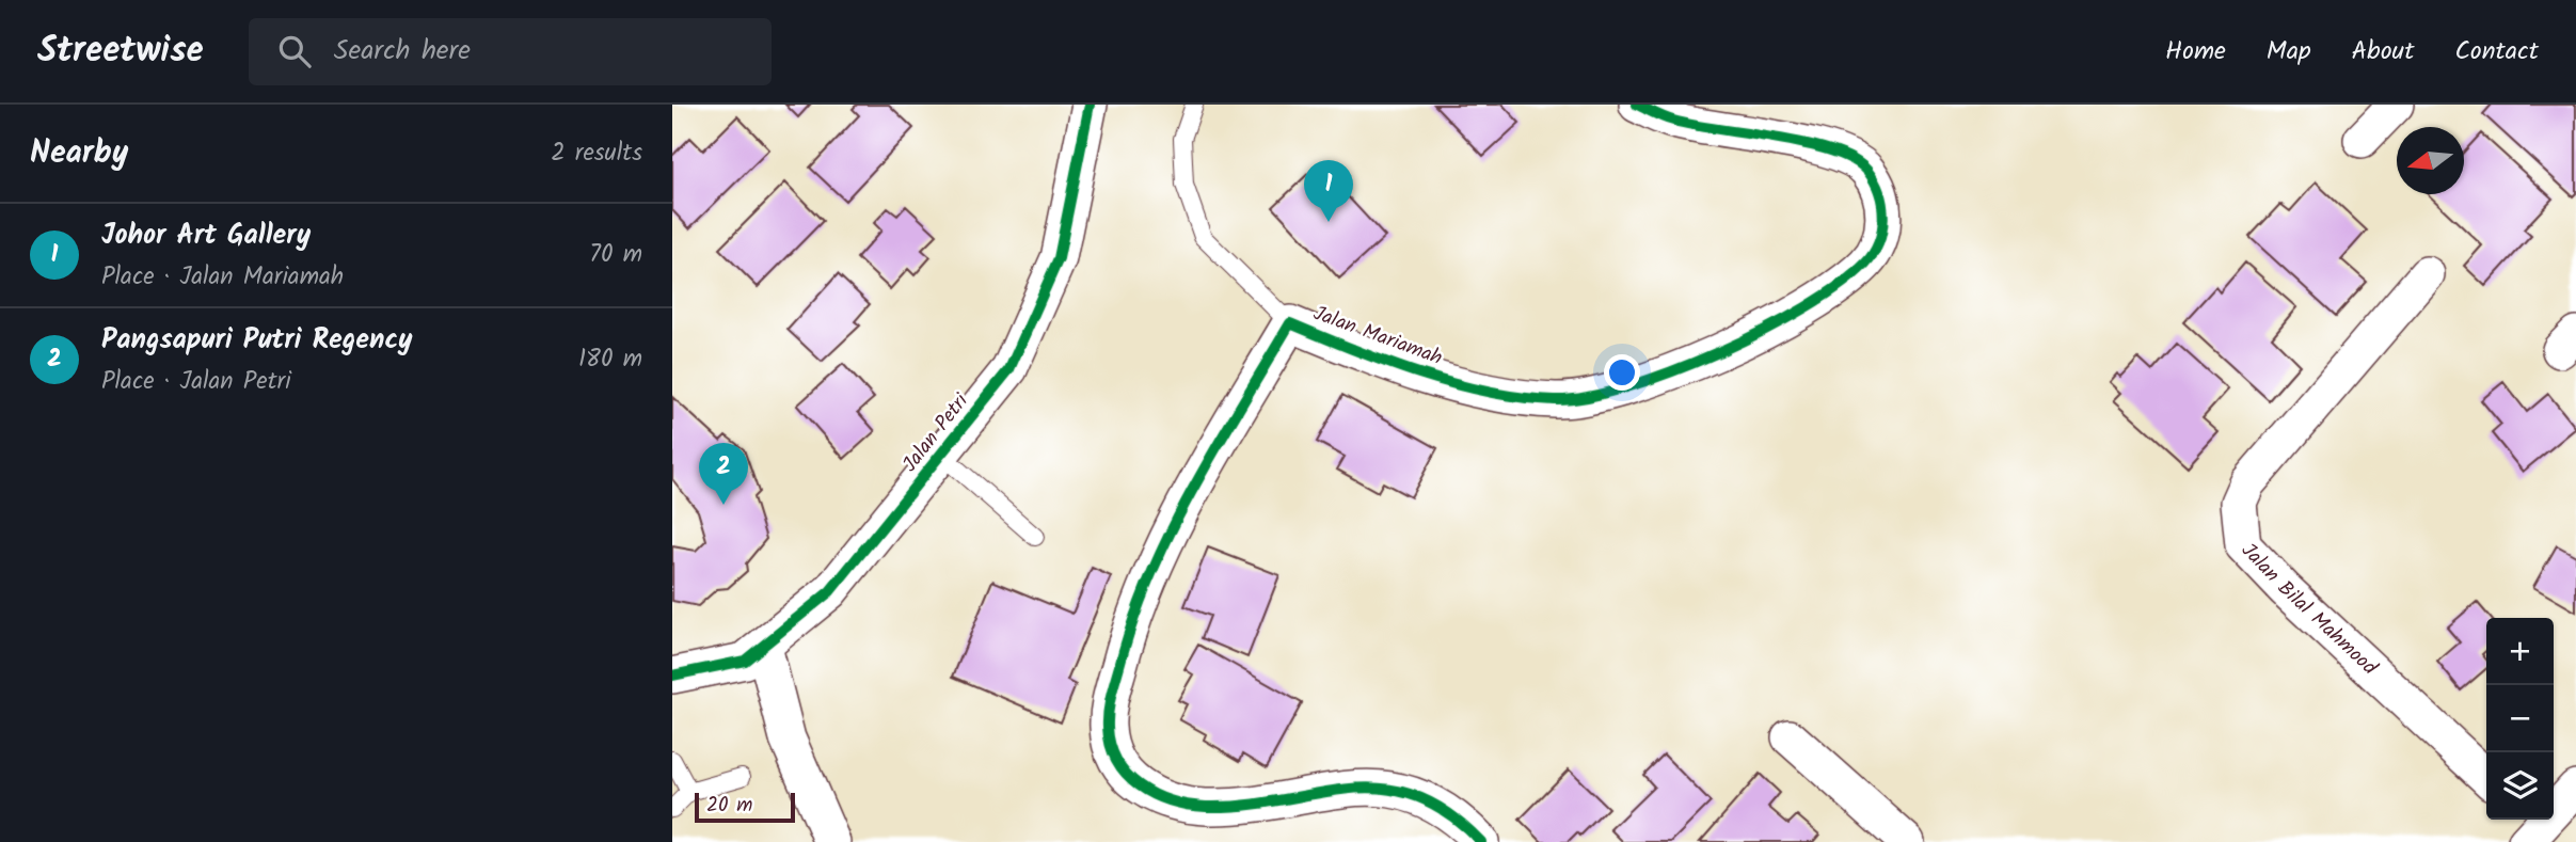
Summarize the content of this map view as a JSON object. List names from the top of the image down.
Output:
{
  "streets": {
    "street": ["Jalan Mariamah", "Jalan Petri", "Jalan Bilal Mahmood"]
  },
  "scale_bar": "20 m",
  "north": "left",
  "page": {
    "header": "Streetwise",
    "search": "Search here",
    "nav": [
      "Home",
      "Map",
      "About",
      "Contact"
    ],
    "heading": ["Nearby", "2 results"],
    "pins": ["1", "2"],
    "list": [
      {
        "mark": "1",
        "name": "Johor Art Gallery",
        "note": "Place · Jalan Mariamah",
        "value": "70 m"
      },
      {
        "mark": "2",
        "name": "Pangsapuri Putri Regency",
        "note": "Place · Jalan Petri",
        "value": "180 m"
      }
    ],
    "map_buttons": ["+", "−"],
    "scale": "20 m"
  }
}
